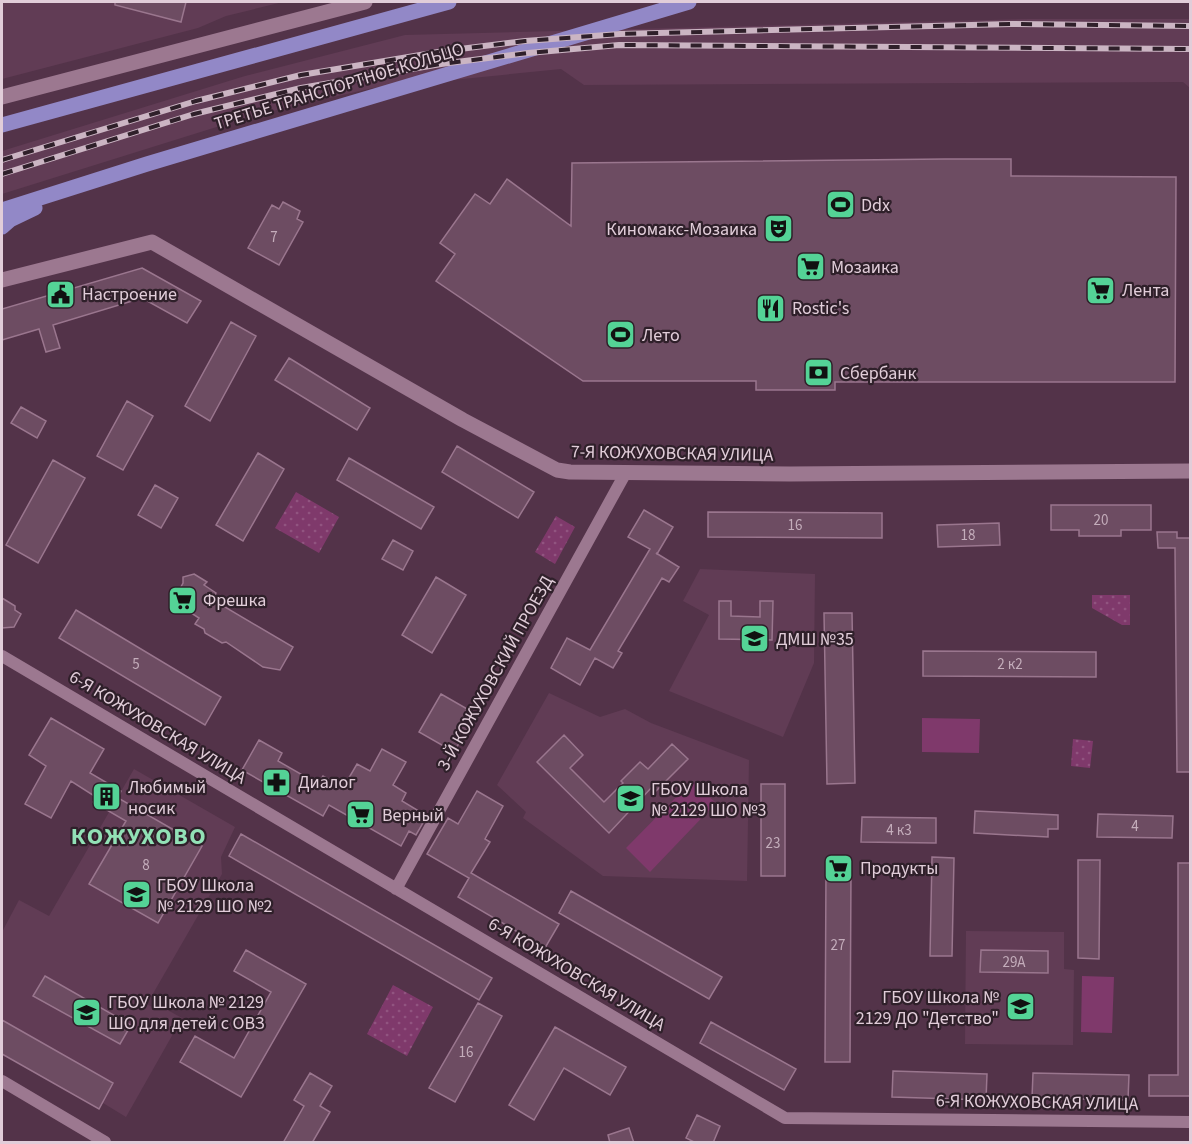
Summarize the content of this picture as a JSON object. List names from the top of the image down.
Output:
{
  "streets": {
    "main road": ["ТРЕТЬЕ ТРАНСПОРТНОЕ КОЛЬЦО"],
    "street": ["7-Я КОЖУХОВСКАЯ УЛИЦА", "3-Й КОЖУХОВСКИЙ ПРОЕЗД", "6-Я КОЖУХОВСКАЯ УЛИЦА"]
  },
  "crossings": [
    ["7-Я КОЖУХОВСКАЯ УЛИЦА", "3-Й КОЖУХОВСКИЙ ПРОЕЗД"],
    ["3-Й КОЖУХОВСКИЙ ПРОЕЗД", "6-Я КОЖУХОВСКАЯ УЛИЦА"]
  ],
  "districts": ["КОЖУХОВО"],
  "places": {
    "sports": ["Ddx", "Лето"],
    "theatre": ["Киномакс-Мозаика"],
    "supermarket": [
      "Мозаика",
      "Лента",
      "Фрешка",
      "Верный",
      "Продукты"
    ],
    "public building": ["Настроение"],
    "restaurant": ["Rostic's"],
    "bank": ["Сбербанк"],
    "school or university": [
      "ДМШ №35",
      "ГБОУ Школа № 2129 ШО №3",
      "ГБОУ Школа № 2129 ШО №2",
      "ГБОУ Школа № 2129 ДО \"Детство\"",
      "ГБОУ Школа № 2129 ШО для детей с ОВЗ"
    ],
    "pharmacy": ["Диалог"],
    "building": ["Любимый носик"]
  },
  "house_numbers": [
    "7",
    "20",
    "16",
    "18",
    "5",
    "2 к2",
    "4",
    "4 к3",
    "23",
    "8",
    "27",
    "29А",
    "16"
  ]
}
